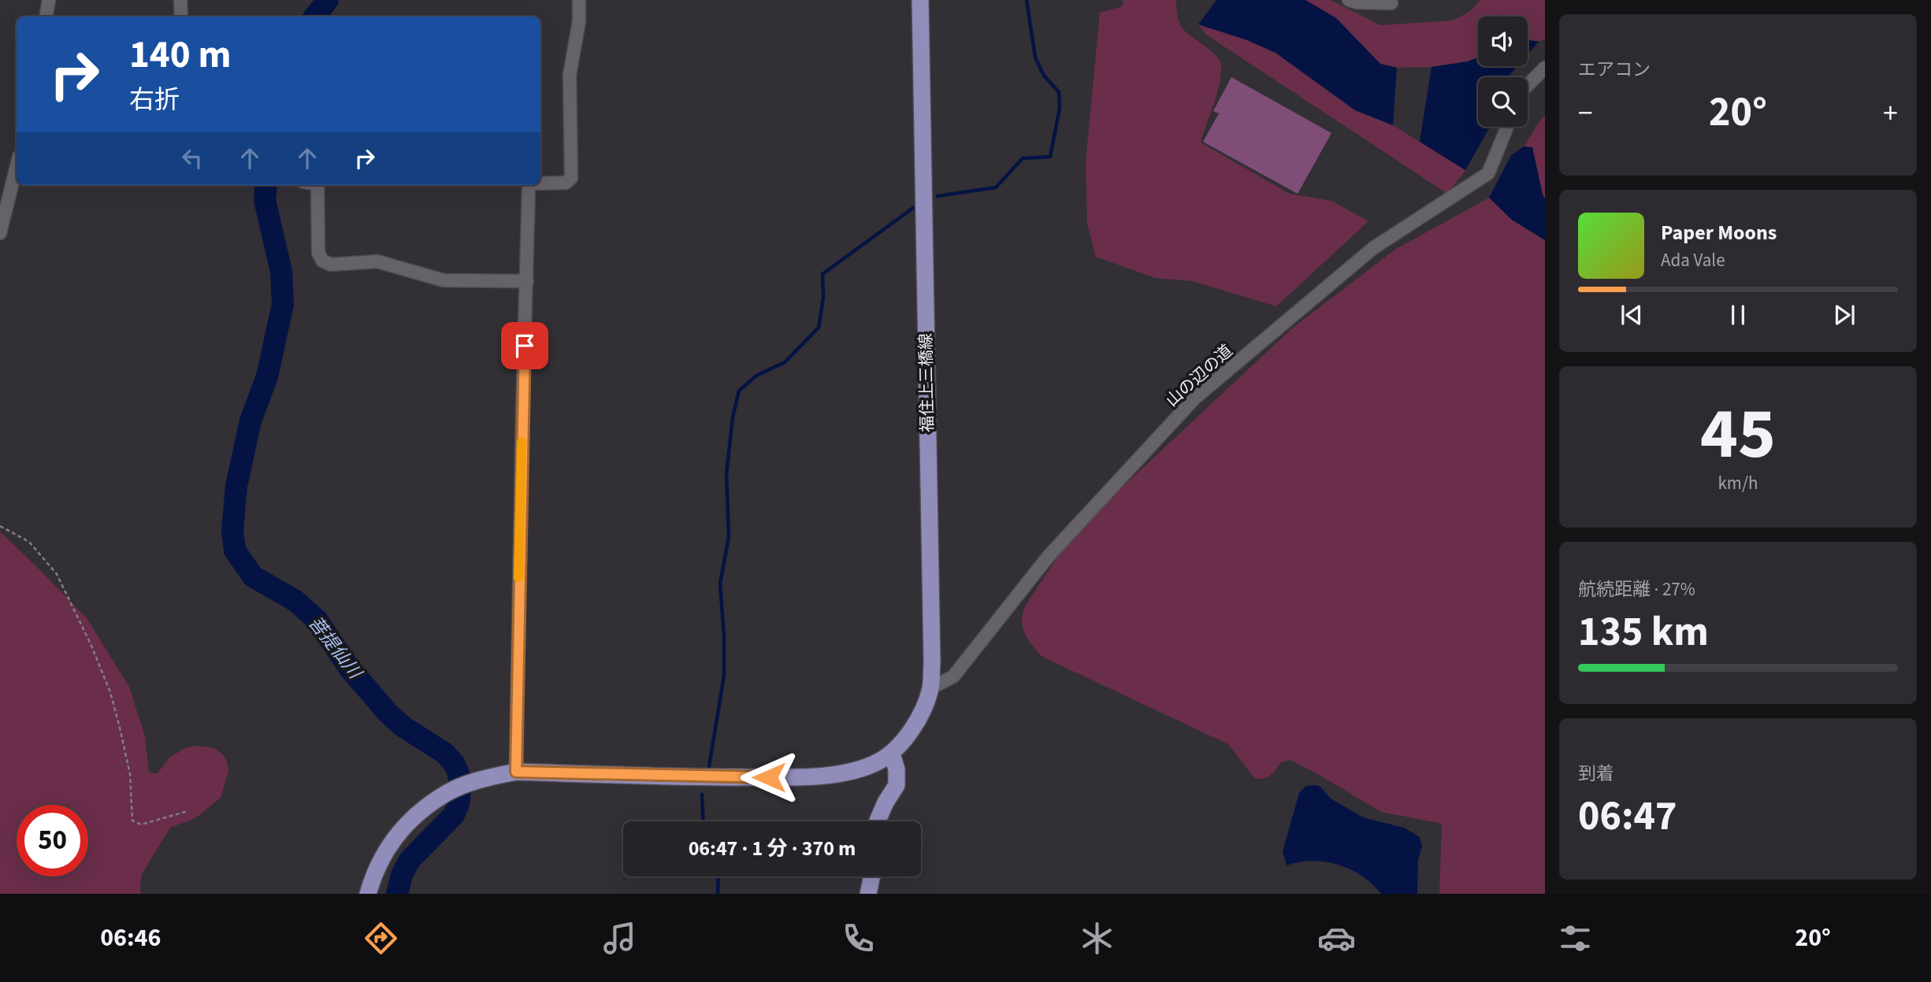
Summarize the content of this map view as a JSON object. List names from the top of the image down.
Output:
{
  "streets": {
    "main road": ["福住上三橋線"],
    "street": ["山の辺の道"]
  },
  "crossings": [
    ["山の辺の道", "福住上三橋線"]
  ],
  "water": ["菩提仙川"],
  "page": {
    "tile": [
      "エアコン",
      ["45", "km/h"],
      ["航続距離 · 27%", "135 km"],
      ["到着", "06:47"]
    ],
    "turn": ["140 m", "右折"],
    "heat": ["−", "20°", "+"],
    "song": ["Paper Moons", "Ada Vale"],
    "limit": "50",
    "trip": "06:47 · 1 分 · 370 m",
    "tabs": ["06:46", "20°"]
  }
}
